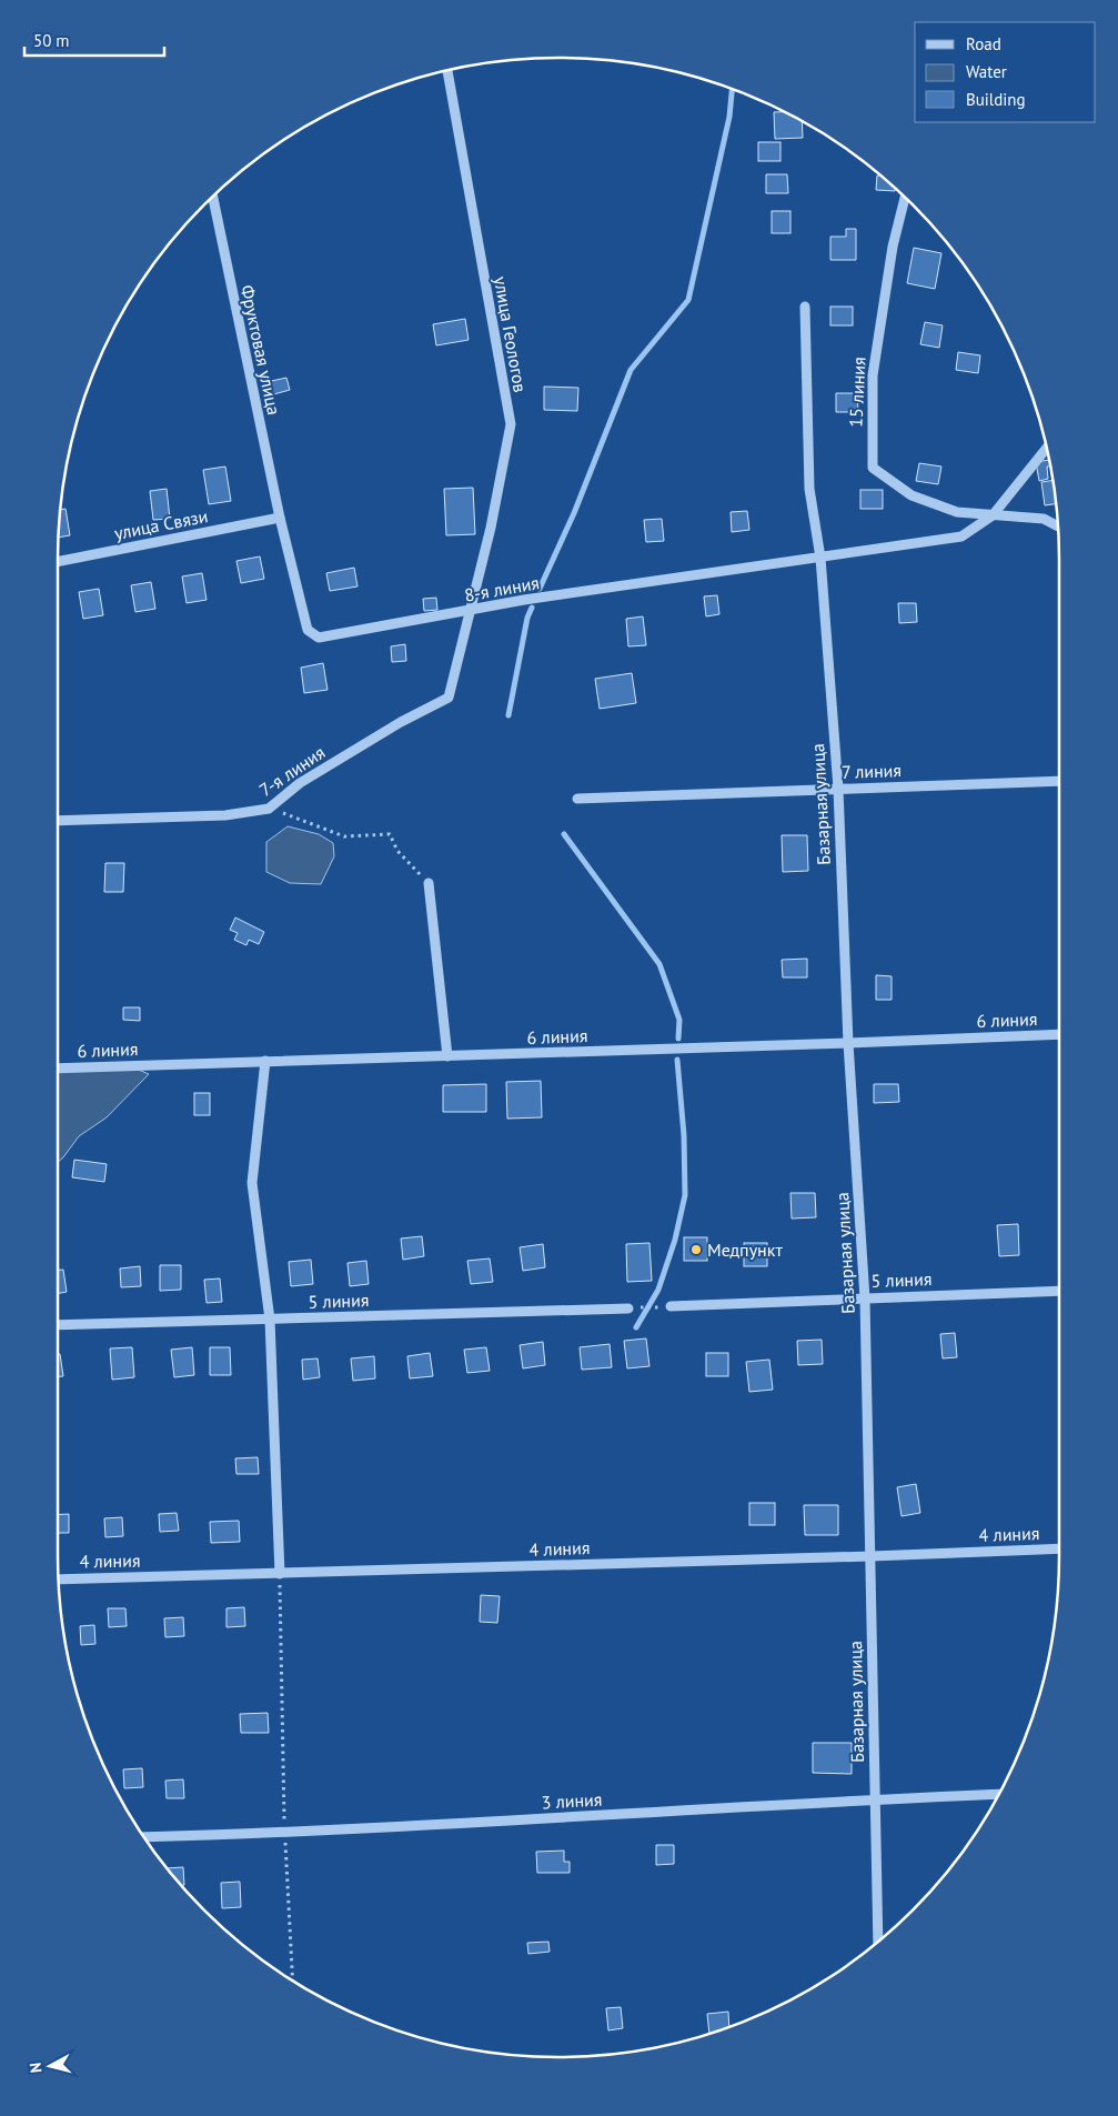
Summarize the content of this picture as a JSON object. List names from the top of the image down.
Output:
{
  "streets": {
    "street": [
      "улица Геологов",
      "Фруктовая улица",
      "15 линия",
      "улица Связи",
      "8-я линия",
      "7-я линия",
      "7 линия",
      "Базарная улица",
      "6 линия",
      "5 линия",
      "4 линия",
      "3 линия"
    ]
  },
  "crossings": [
    ["улица Геологов", "8-я линия"],
    ["улица Геологов", "7-я линия"],
    ["Фруктовая улица", "улица Связи"],
    ["Фруктовая улица", "8-я линия"],
    ["15 линия", "8-я линия"],
    ["улица Связи", "8-я линия"],
    ["8-я линия", "7-я линия"],
    ["8-я линия", "Базарная улица"],
    ["7 линия", "Базарная улица"],
    ["Базарная улица", "6 линия"],
    ["Базарная улица", "5 линия"],
    ["Базарная улица", "4 линия"],
    ["Базарная улица", "3 линия"]
  ],
  "places": ["Медпункт"],
  "legend": ["Road", "Water", "Building"],
  "scale_bar": "50 m",
  "north": "left"
}
